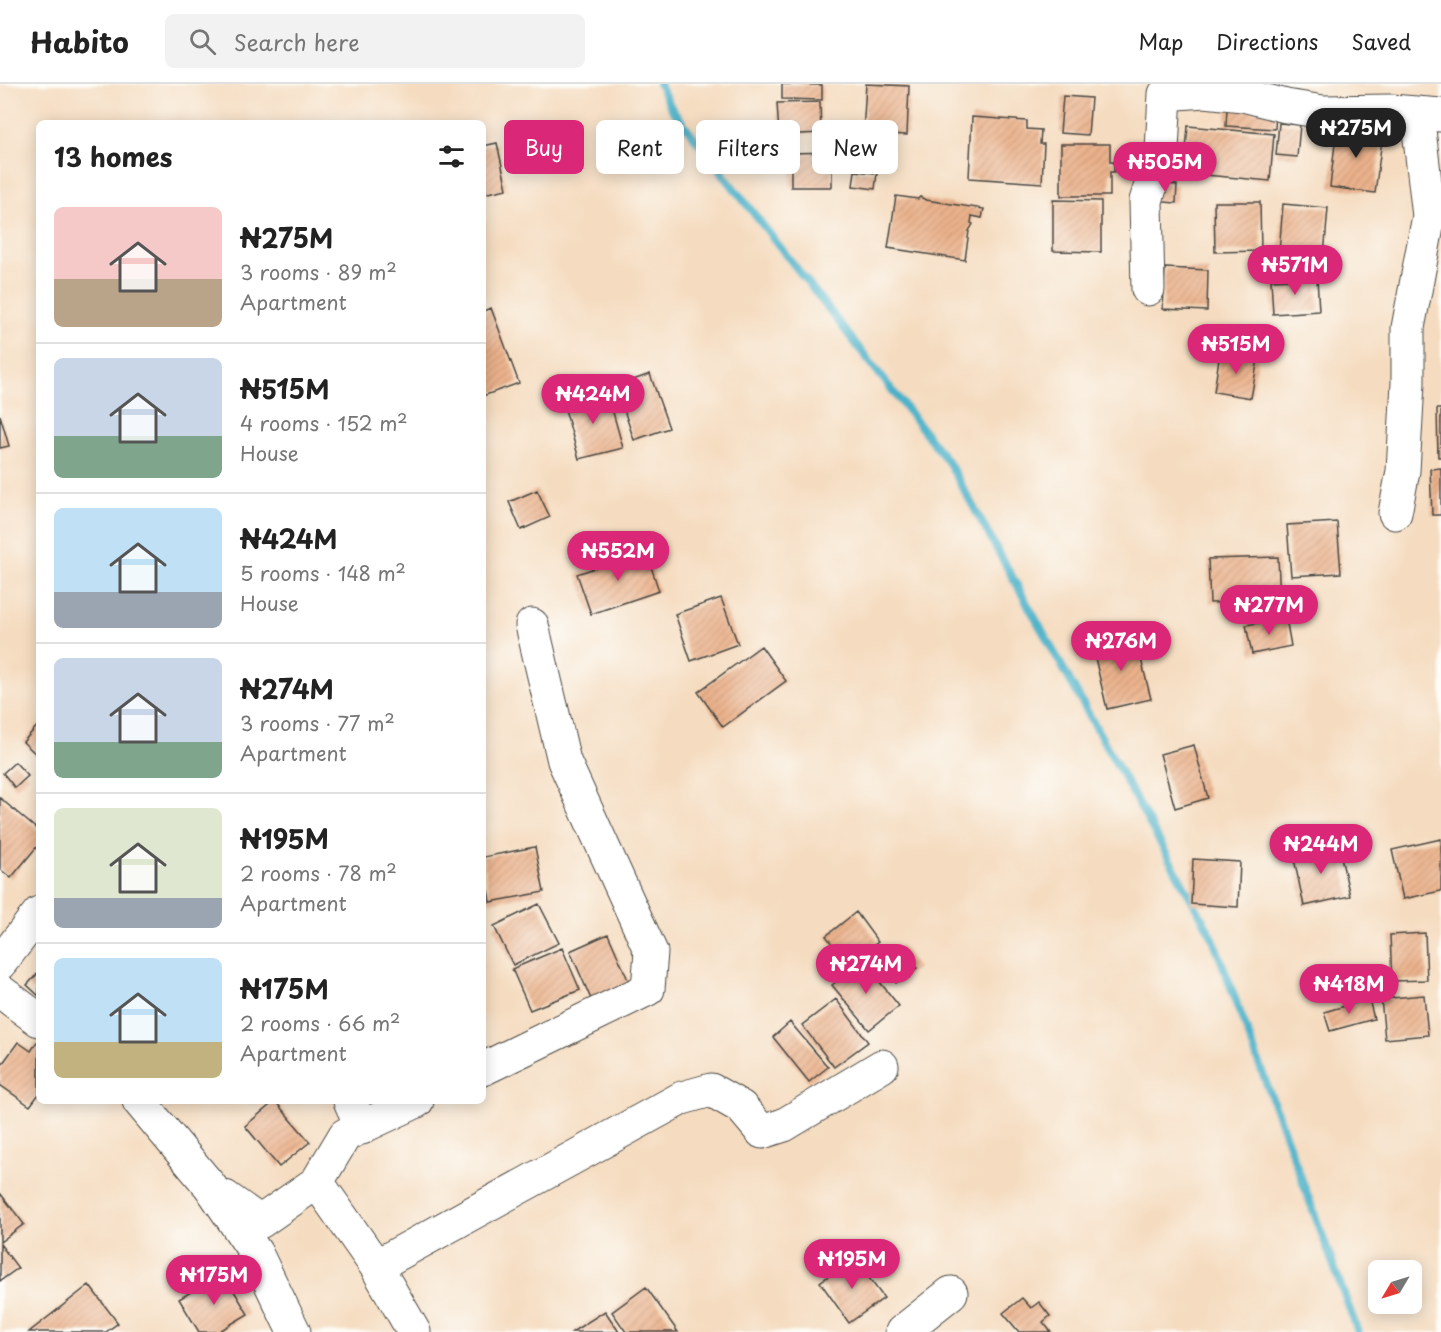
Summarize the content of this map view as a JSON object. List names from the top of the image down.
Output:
{
  "north": "bottom left",
  "page": {
    "header": "Habito",
    "search": "Search here",
    "nav": ["Map", "Directions", "Saved"],
    "price": [
      "₦275M",
      "₦505M",
      "₦571M",
      "₦515M",
      "₦424M",
      "₦552M",
      "₦277M",
      "₦276M",
      "₦244M",
      "₦274M",
      "₦418M",
      "₦195M",
      "₦175M"
    ],
    "chip": [
      "Buy",
      "Rent",
      "Filters",
      "New"
    ],
    "heading": "13 homes",
    "list": [
      {
        "name": "₦275M",
        "note": "3 rooms · 89 m² · Apartment"
      },
      {
        "name": "₦515M",
        "note": "4 rooms · 152 m² · House"
      },
      {
        "name": "₦424M",
        "note": "5 rooms · 148 m² · House"
      },
      {
        "name": "₦274M",
        "note": "3 rooms · 77 m² · Apartment"
      },
      {
        "name": "₦195M",
        "note": "2 rooms · 78 m² · Apartment"
      },
      {
        "name": "₦175M",
        "note": "2 rooms · 66 m² · Apartment"
      }
    ]
  }
}
